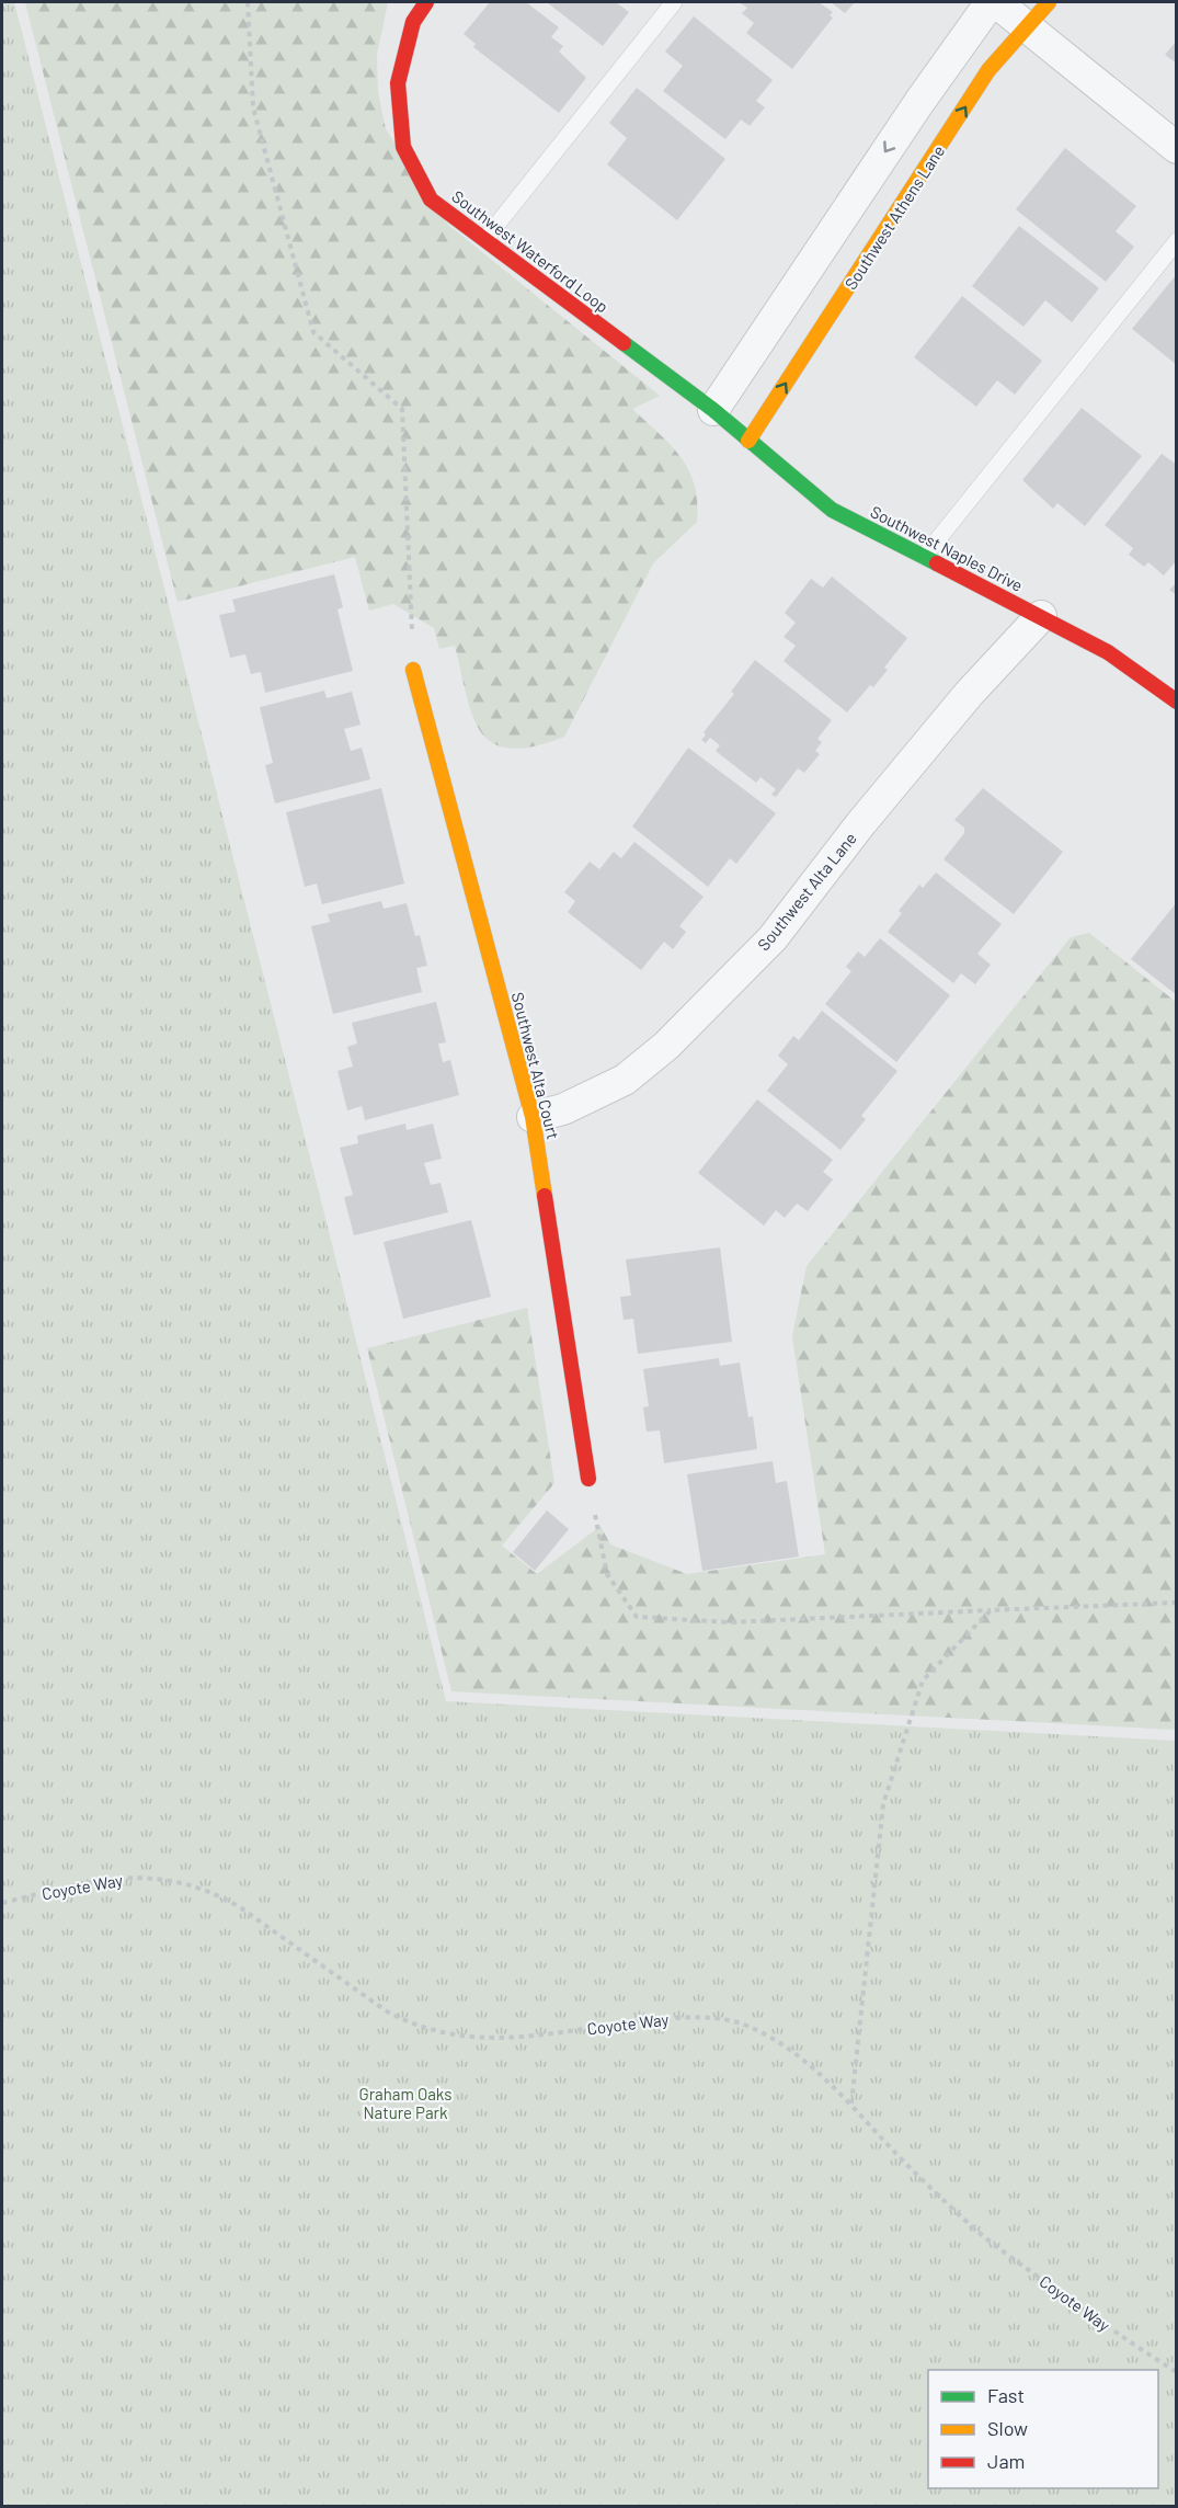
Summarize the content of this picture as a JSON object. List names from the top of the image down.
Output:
{
  "streets": {
    "street": [
      "Southwest Athens Lane",
      "Southwest Waterford Loop",
      "Southwest Naples Drive",
      "Southwest Alta Lane",
      "Southwest Alta Court"
    ],
    "path": ["Coyote Way"]
  },
  "crossings": [
    ["Southwest Athens Lane", "Southwest Naples Drive"],
    ["Southwest Waterford Loop", "Southwest Naples Drive"],
    ["Southwest Naples Drive", "Southwest Alta Lane"],
    ["Southwest Alta Lane", "Southwest Alta Court"]
  ],
  "parks": ["Graham Oaks Nature Park"],
  "legend": ["Fast", "Slow", "Jam"]
}
